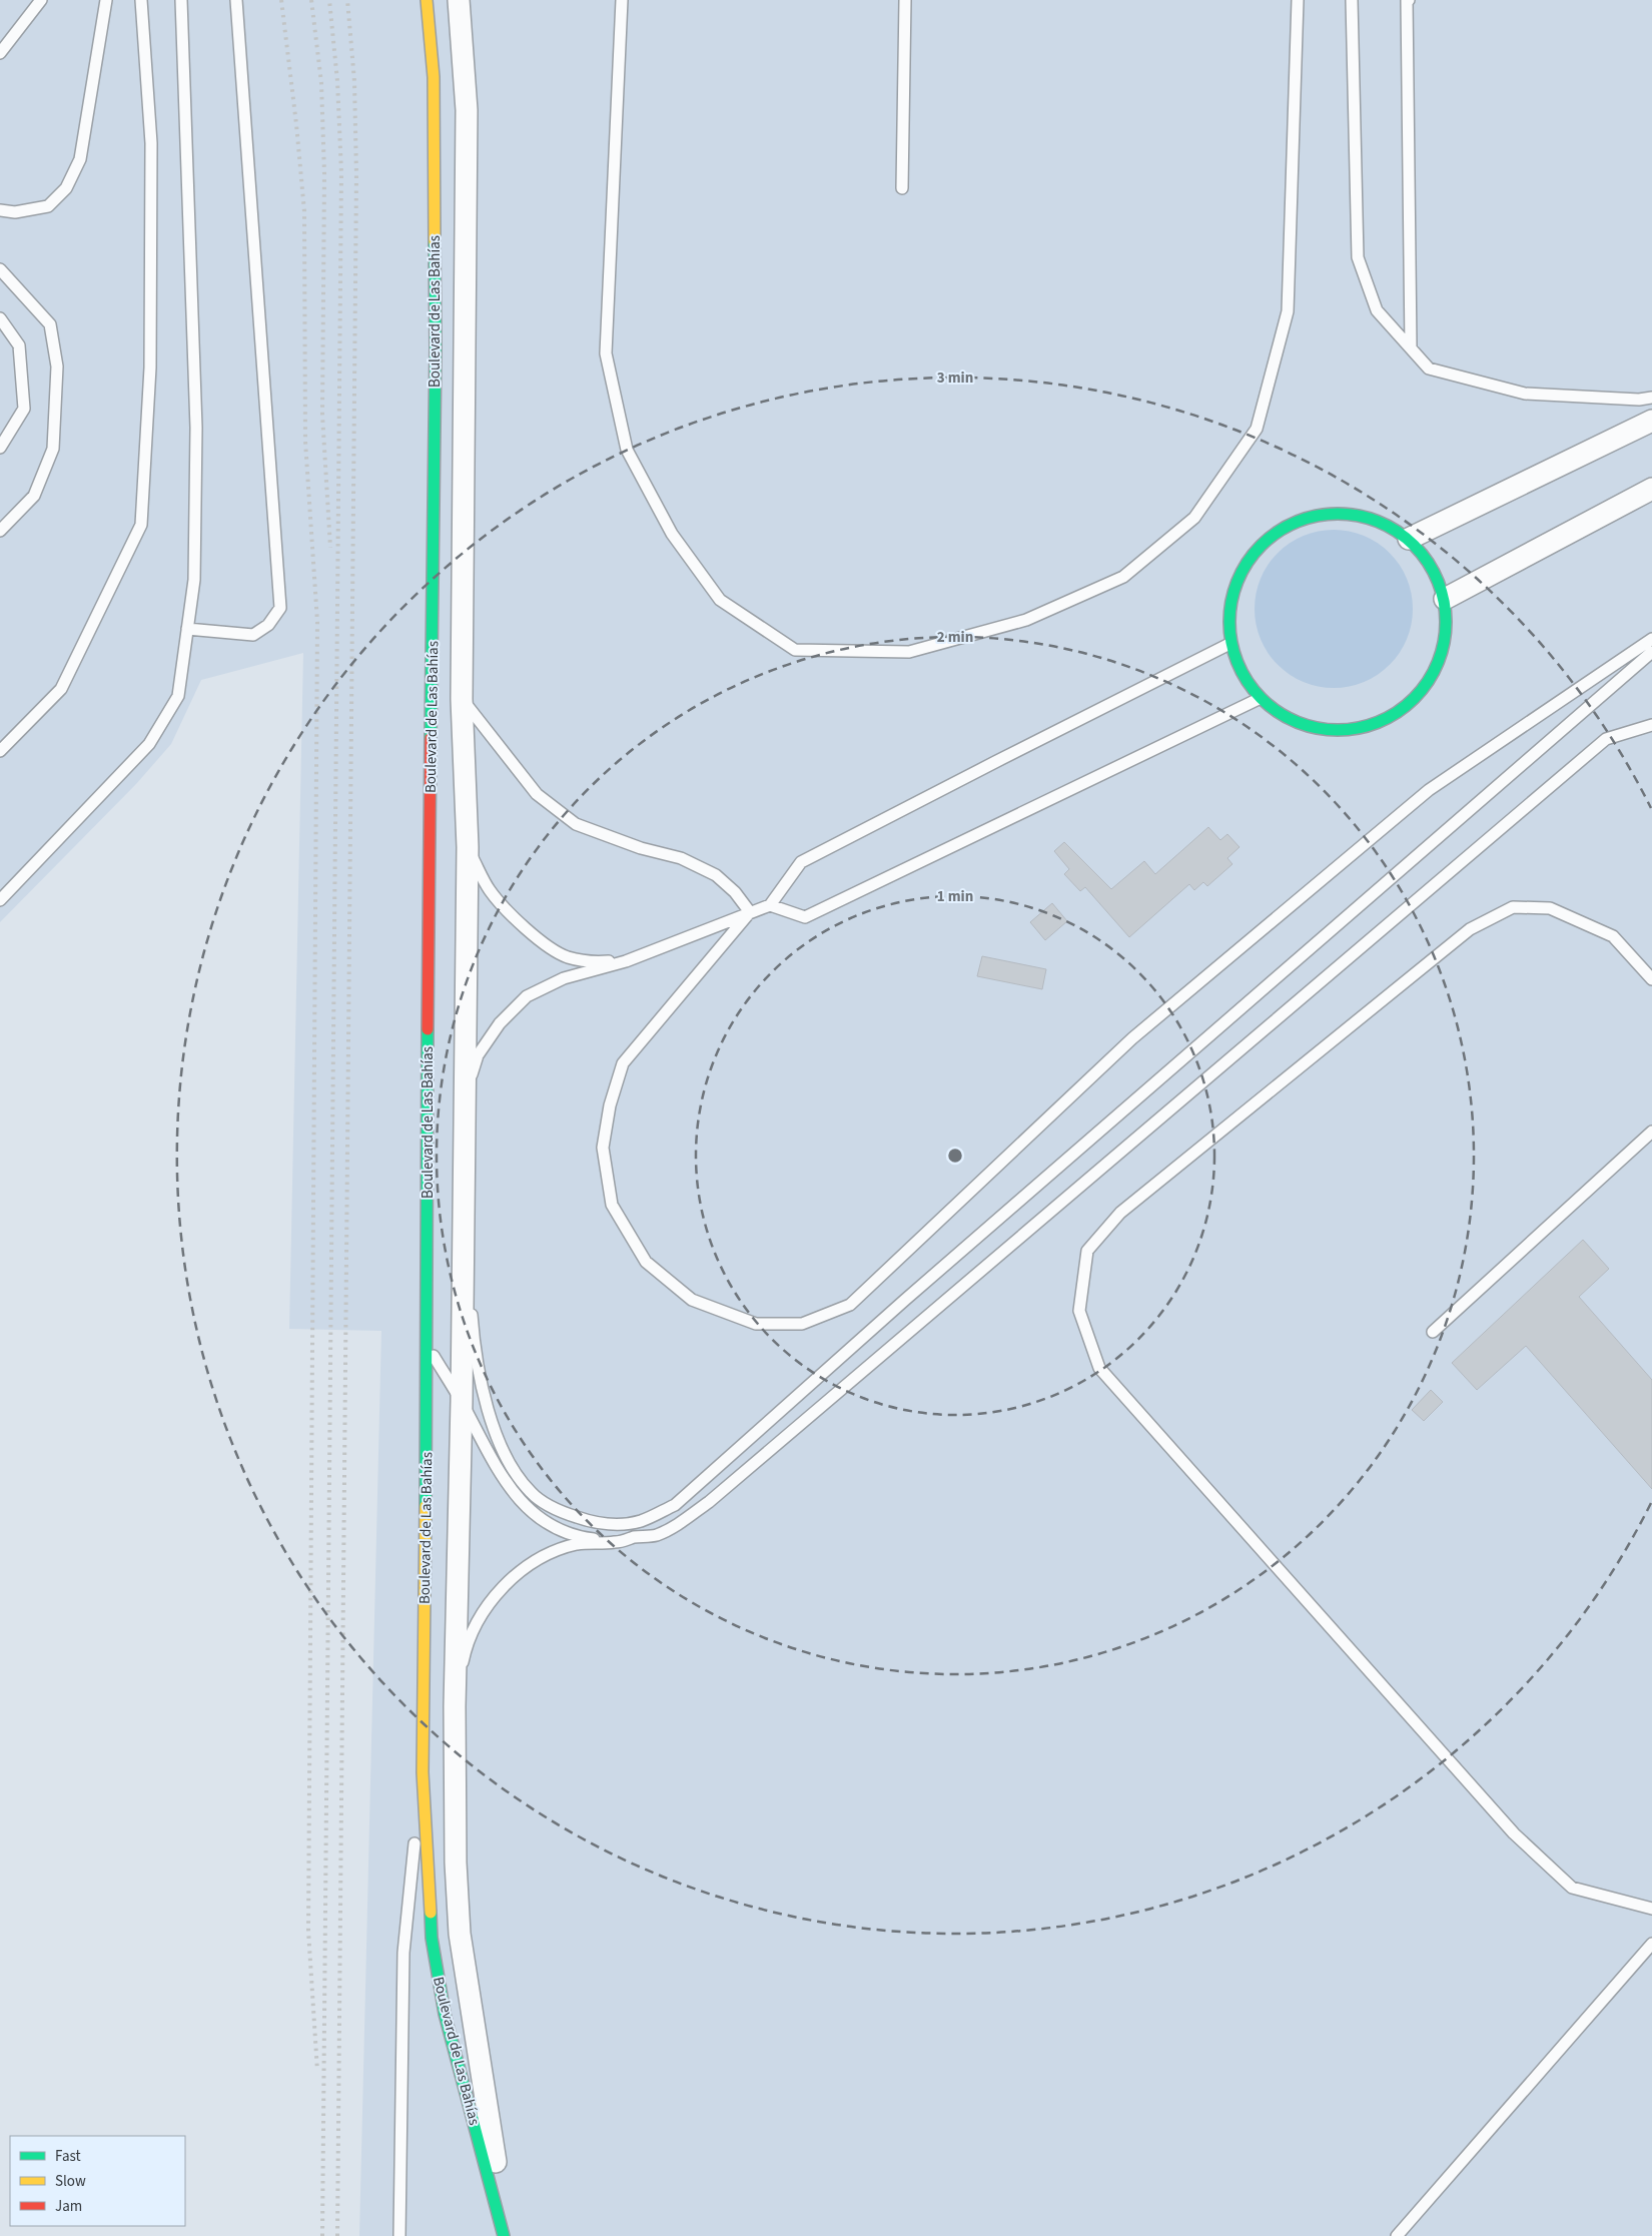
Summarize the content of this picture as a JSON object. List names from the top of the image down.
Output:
{
  "streets": {
    "street": ["Boulevard de Las Bahías"]
  },
  "legend": ["Fast", "Slow", "Jam"],
  "rings": ["3 min", "2 min", "1 min"]
}
